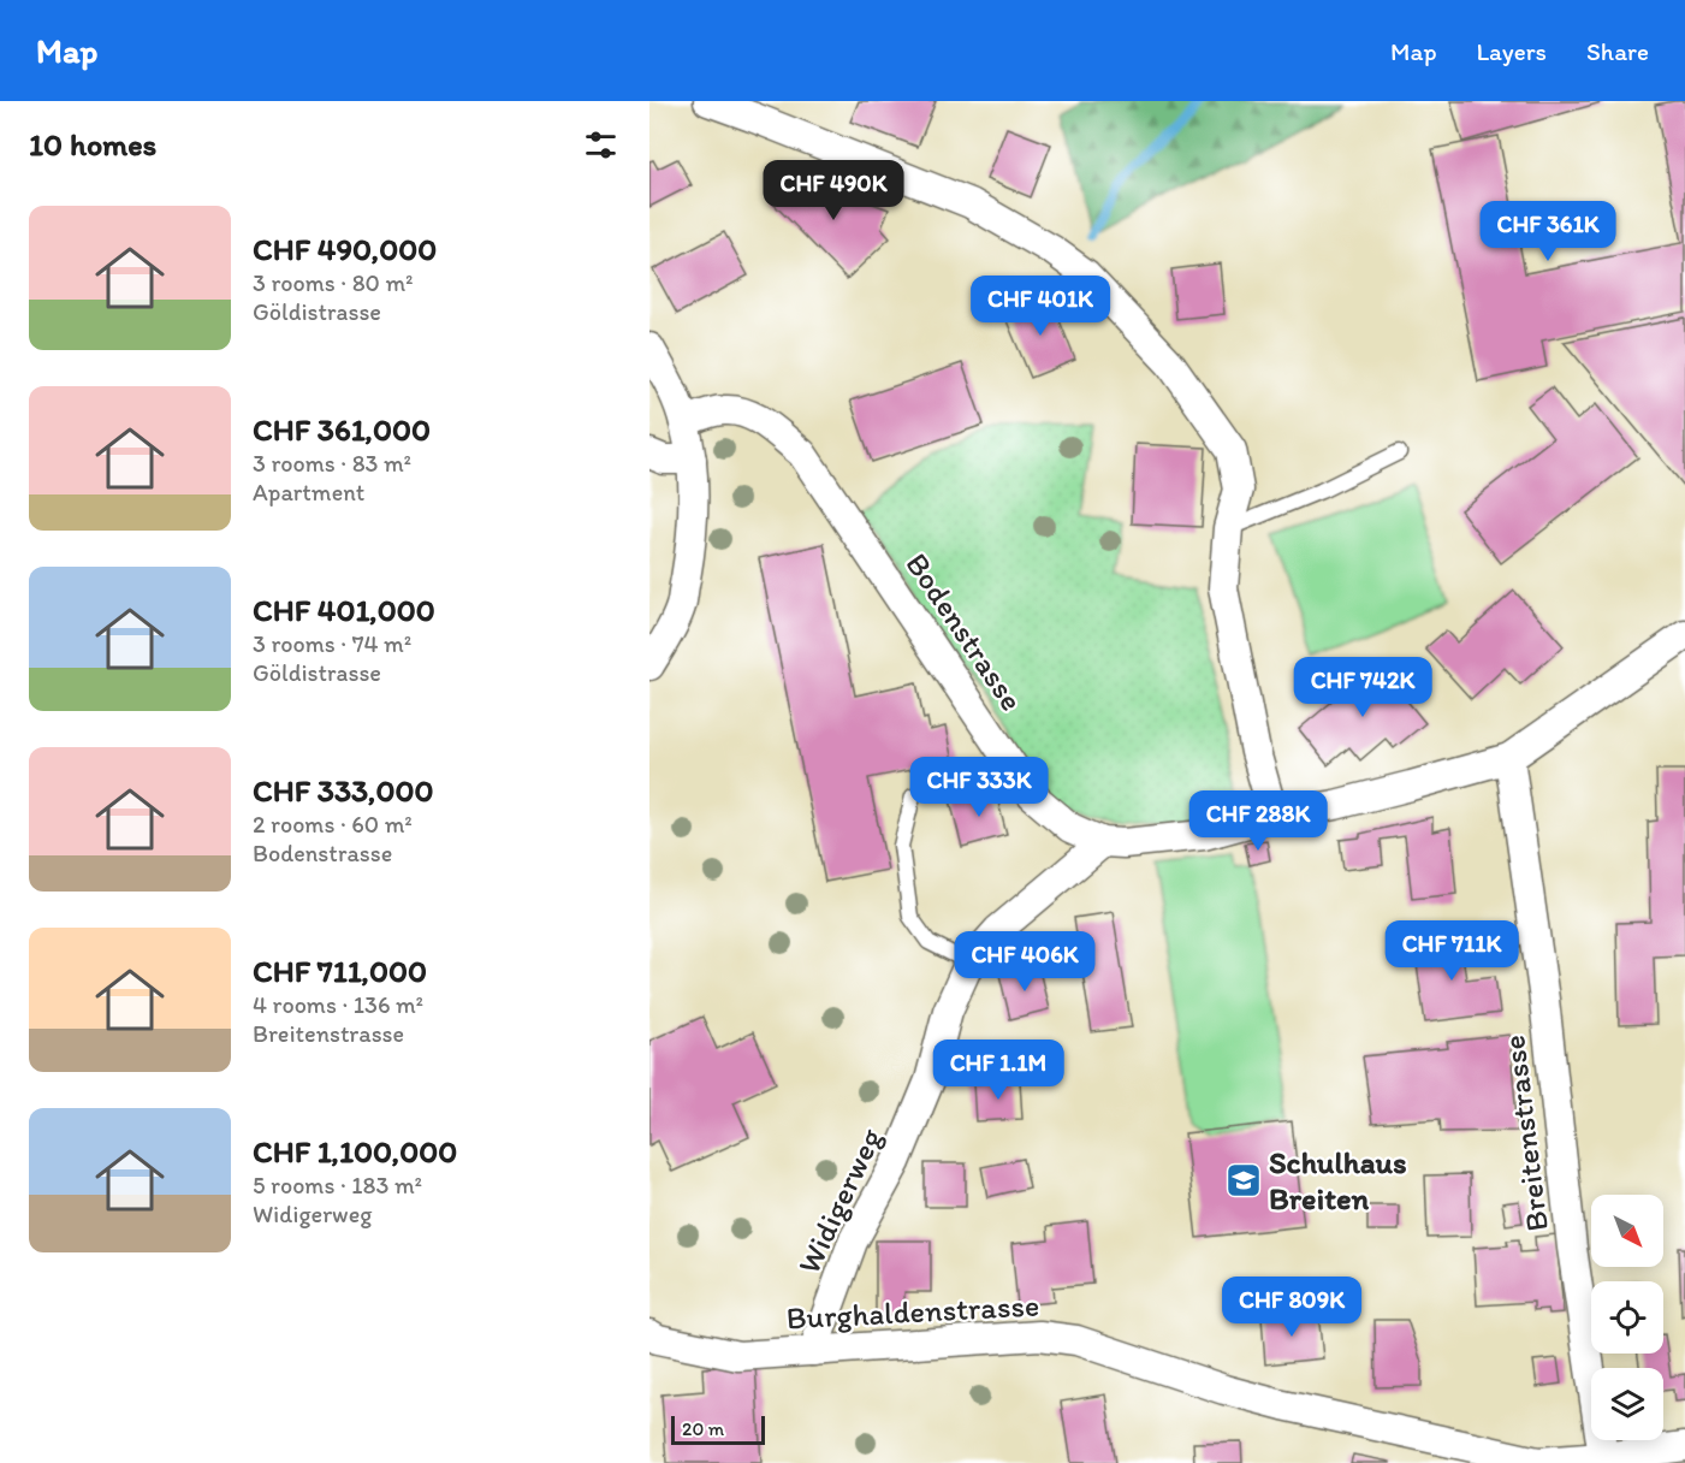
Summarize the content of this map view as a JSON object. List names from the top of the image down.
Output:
{
  "streets": {
    "street": [
      "Bodenstrasse",
      "Breitenstrasse",
      "Widigerweg",
      "Burghaldenstrasse"
    ]
  },
  "crossings": [
    ["Bodenstrasse", "Breitenstrasse"],
    ["Bodenstrasse", "Widigerweg"],
    ["Breitenstrasse", "Burghaldenstrasse"],
    ["Widigerweg", "Burghaldenstrasse"]
  ],
  "places": {
    "school or university": ["Schulhaus Breiten"]
  },
  "scale_bar": "20 m",
  "north": "bottom right",
  "page": {
    "header": "Map",
    "nav": ["Map", "Layers", "Share"],
    "heading": "10 homes",
    "price": [
      "CHF 490K",
      "CHF 361K",
      "CHF 401K",
      "CHF 742K",
      "CHF 333K",
      "CHF 288K",
      "CHF 711K",
      "CHF 406K",
      "CHF 1.1M",
      "CHF 809K"
    ],
    "list": [
      {
        "name": "CHF 490,000",
        "note": "3 rooms · 80 m² · Göldistrasse"
      },
      {
        "name": "CHF 361,000",
        "note": "3 rooms · 83 m² · Apartment"
      },
      {
        "name": "CHF 401,000",
        "note": "3 rooms · 74 m² · Göldistrasse"
      },
      {
        "name": "CHF 333,000",
        "note": "2 rooms · 60 m² · Bodenstrasse"
      },
      {
        "name": "CHF 711,000",
        "note": "4 rooms · 136 m² · Breitenstrasse"
      },
      {
        "name": "CHF 1,100,000",
        "note": "5 rooms · 183 m² · Widigerweg"
      }
    ],
    "scale": "20 m"
  }
}
